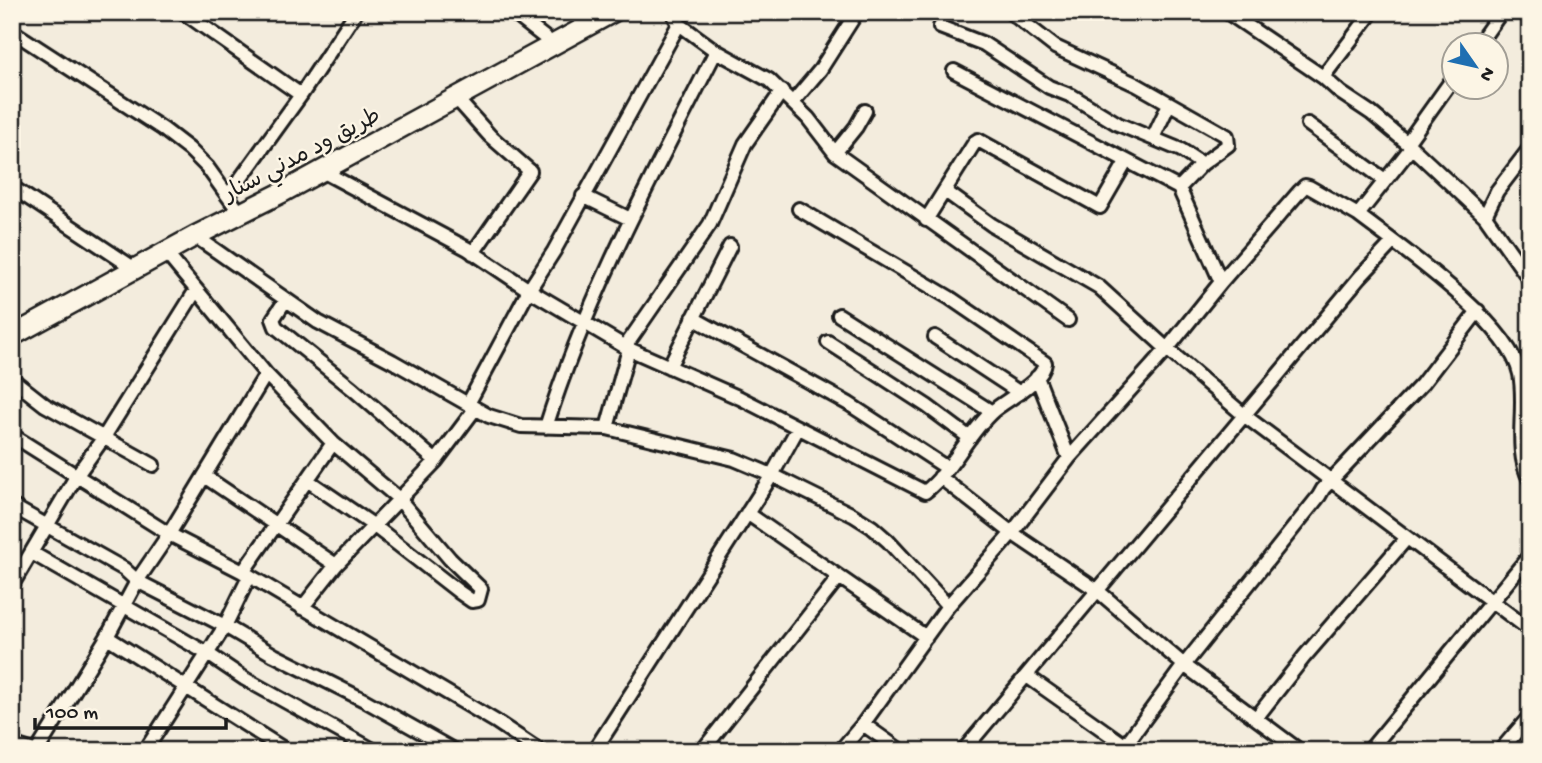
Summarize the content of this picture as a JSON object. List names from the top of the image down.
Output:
{
  "streets": {
    "highway": ["طريق ود مدني سنار"]
  },
  "scale_bar": "100 m",
  "north": "bottom right"
}
